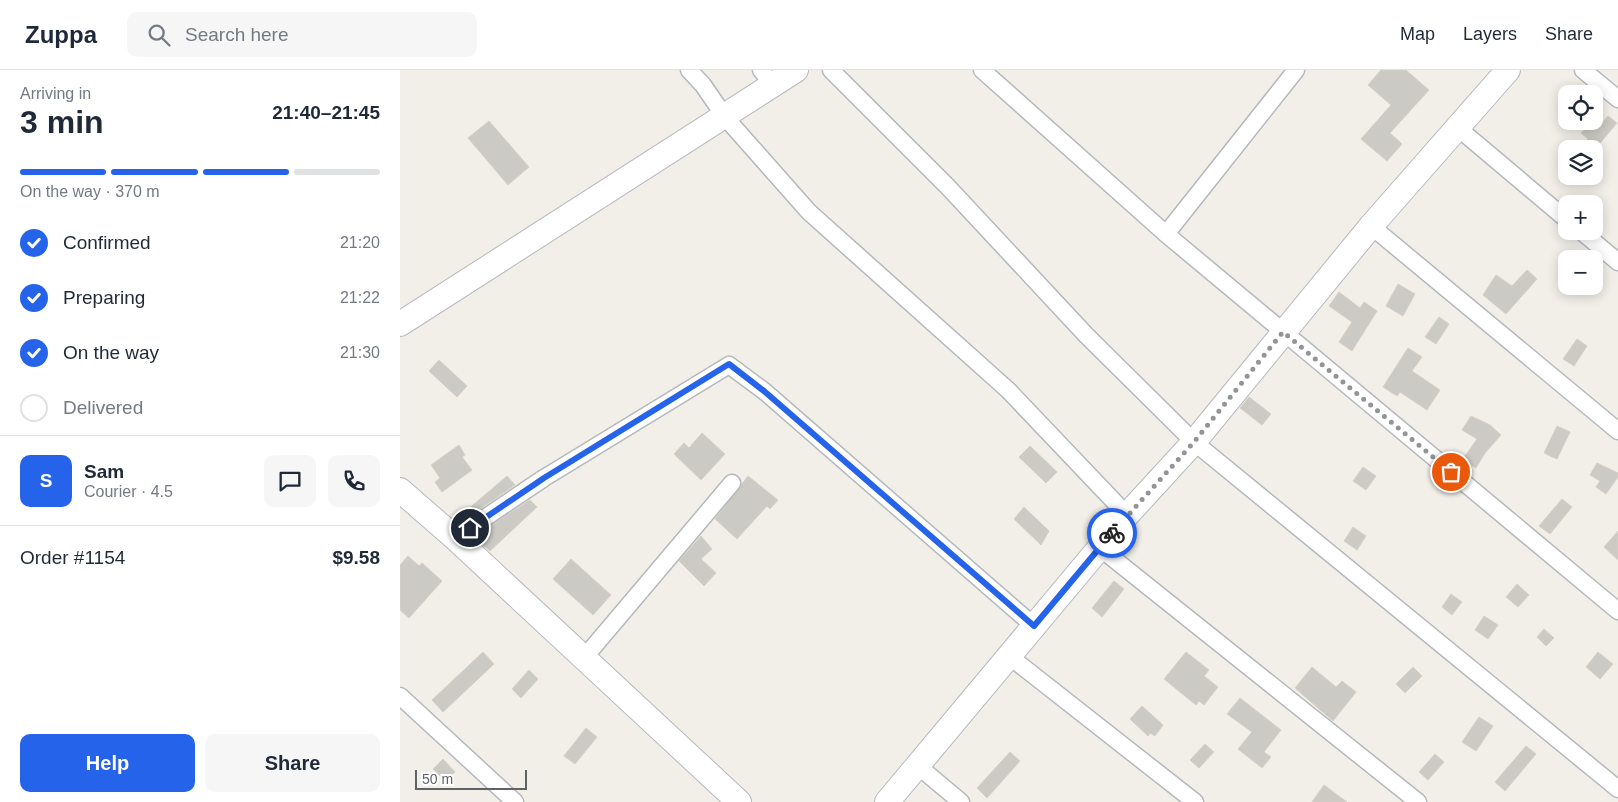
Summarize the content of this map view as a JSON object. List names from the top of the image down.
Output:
{
  "scale_bar": "50 m",
  "page": {
    "header": "Zuppa",
    "search": "Search here",
    "nav": ["Map", "Layers", "Share"],
    "heading": ["3 min", "Arriving in", "21:40–21:45"],
    "panel": [
      "Sam",
      "Courier · 4.5",
      "Order #1154",
      "$9.58"
    ],
    "map_buttons": ["+", "−"],
    "bar": "On the way · 370 m",
    "list": [
      ["Confirmed", "21:20"],
      ["Preparing", "21:22"],
      ["On the way", "21:30"],
      "Delivered"
    ],
    "round": "S",
    "buttons": ["Help", "Share"],
    "scale": "50 m"
  }
}
